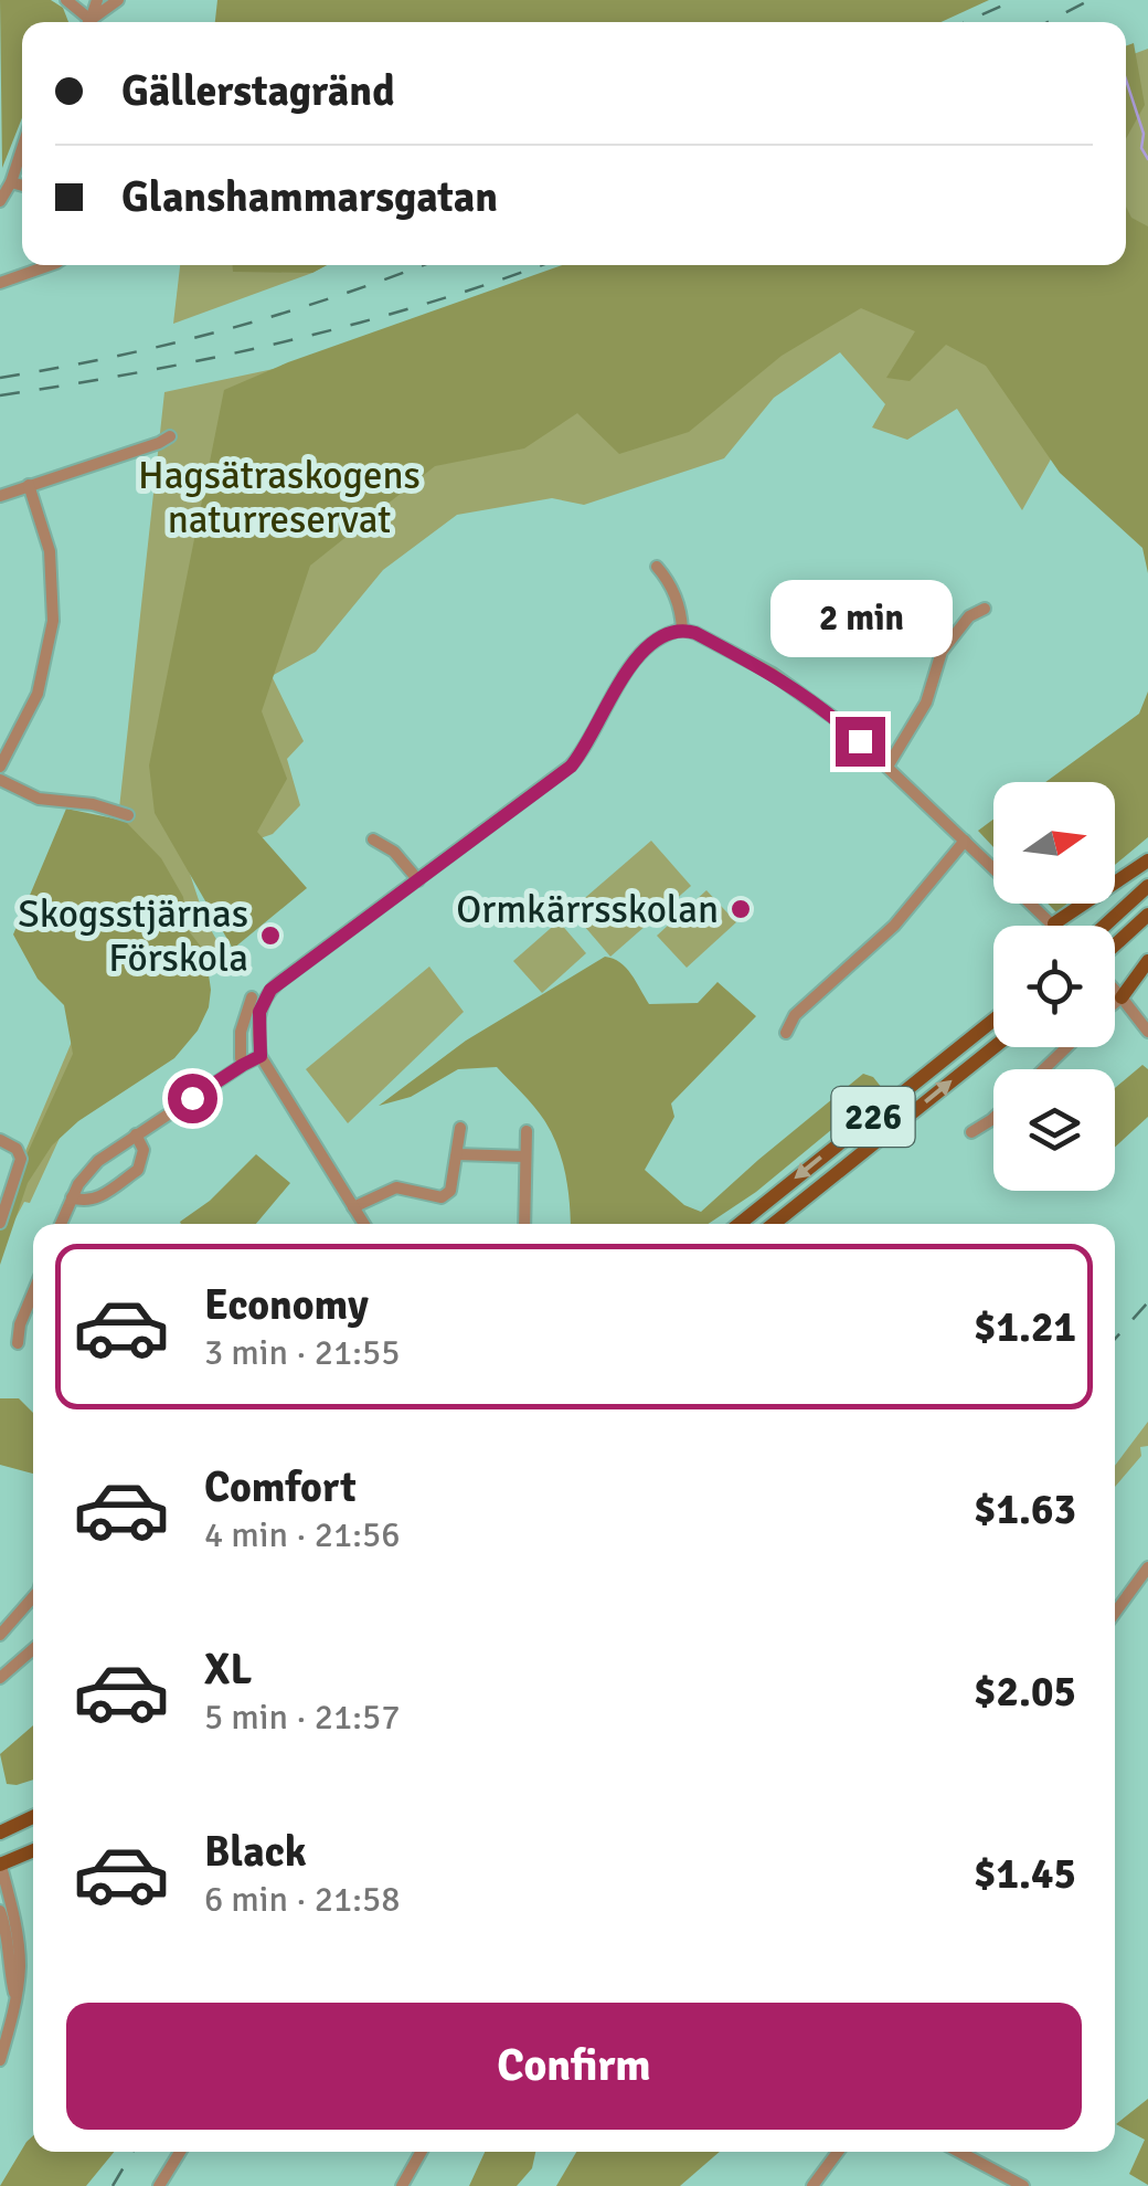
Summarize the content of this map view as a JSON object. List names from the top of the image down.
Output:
{
  "streets": {
    "main road": ["226"]
  },
  "parks": ["Hagsätraskogens naturreservat"],
  "places": ["Ormkärrsskolan", "Skogsstjärnas Förskola"],
  "north": "right",
  "page": {
    "banner": ["Gällerstagränd", "Glanshammarsgatan"],
    "bubble": "2 min",
    "list": [
      {
        "name": "Economy",
        "note": "3 min · 21:55",
        "value": "$1.21"
      },
      {
        "name": "Comfort",
        "note": "4 min · 21:56",
        "value": "$1.63"
      },
      {
        "name": "XL",
        "note": "5 min · 21:57",
        "value": "$2.05"
      },
      {
        "name": "Black",
        "note": "6 min · 21:58",
        "value": "$1.45"
      }
    ],
    "buttons": "Confirm"
  }
}
